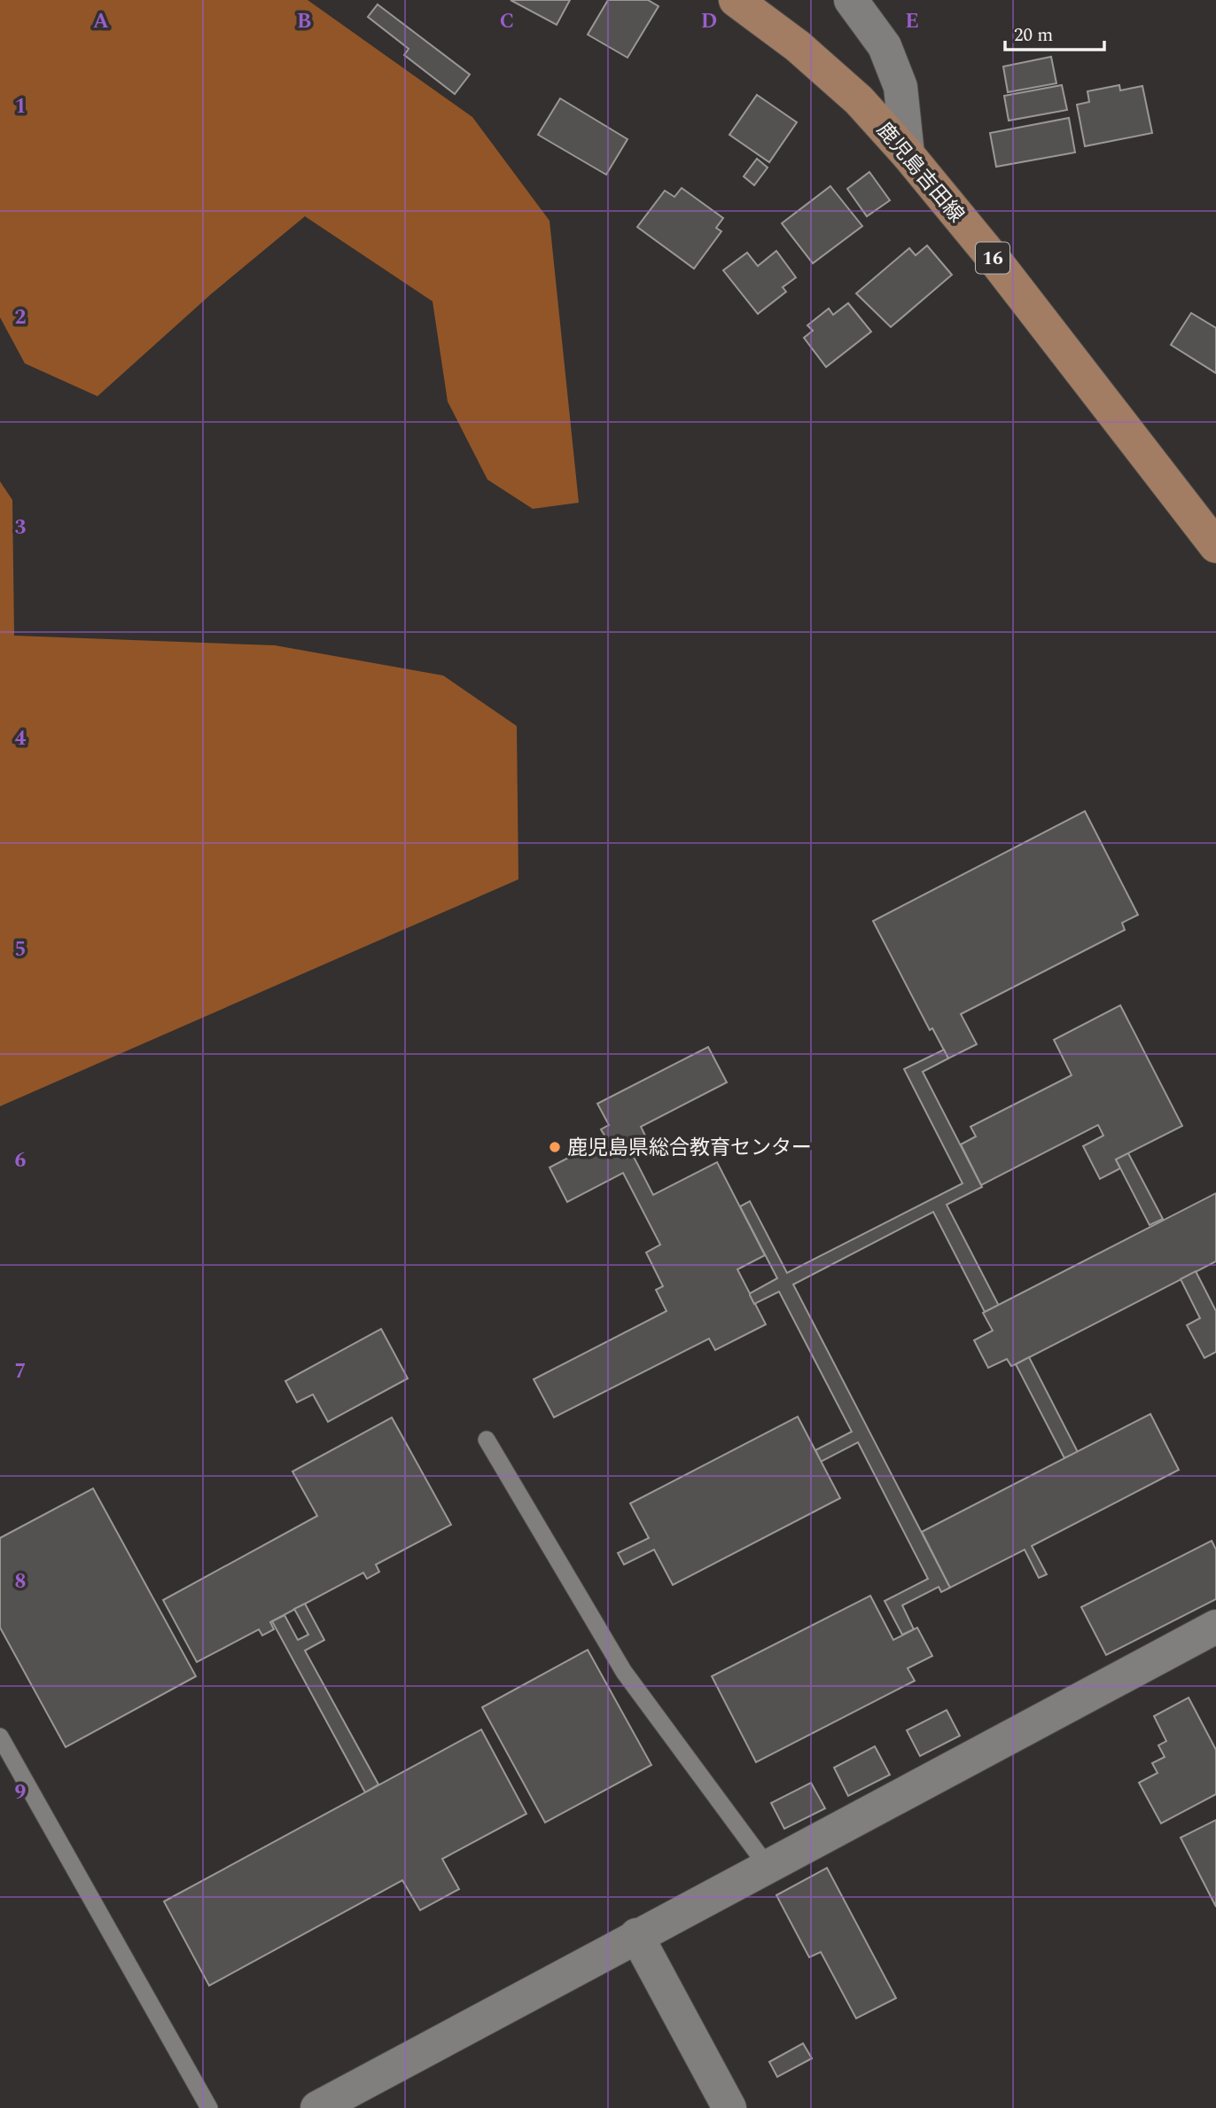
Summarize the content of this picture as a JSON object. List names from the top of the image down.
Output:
{
  "streets": {
    "main road": ["鹿児島吉田線", "16"]
  },
  "places": ["鹿児島県総合教育センター"],
  "scale_bar": "20 m",
  "grid": {
    "columns": [
      "A",
      "B",
      "C",
      "D",
      "E"
    ],
    "rows": [
      "1",
      "2",
      "3",
      "4",
      "5",
      "6",
      "7",
      "8",
      "9"
    ]
  }
}
